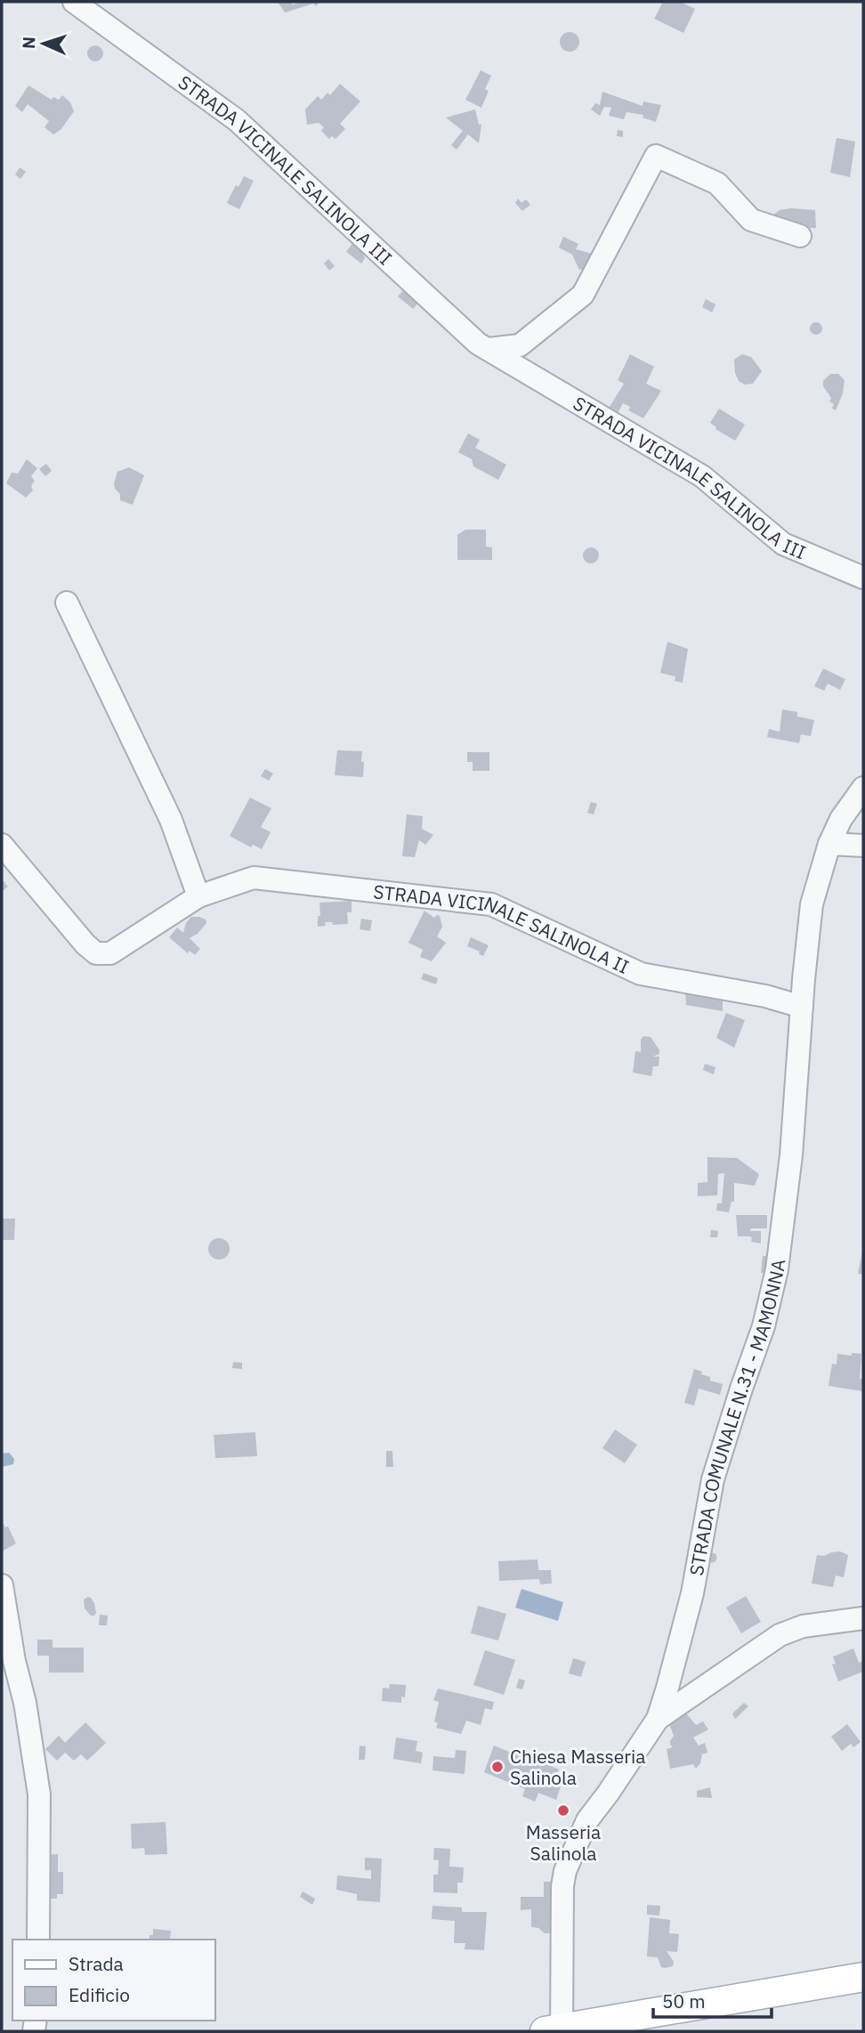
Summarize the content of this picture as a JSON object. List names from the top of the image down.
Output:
{
  "streets": {
    "street": ["STRADA VICINALE SALINOLA III", "STRADA VICINALE SALINOLA II", "STRADA COMUNALE N.31 - MAMONNA"]
  },
  "crossings": [
    ["STRADA VICINALE SALINOLA II", "STRADA COMUNALE N.31 - MAMONNA"]
  ],
  "places": ["Chiesa Masseria Salinola", "Masseria Salinola"],
  "legend": ["Strada", "Edificio"],
  "scale_bar": "50 m",
  "north": "left"
}
